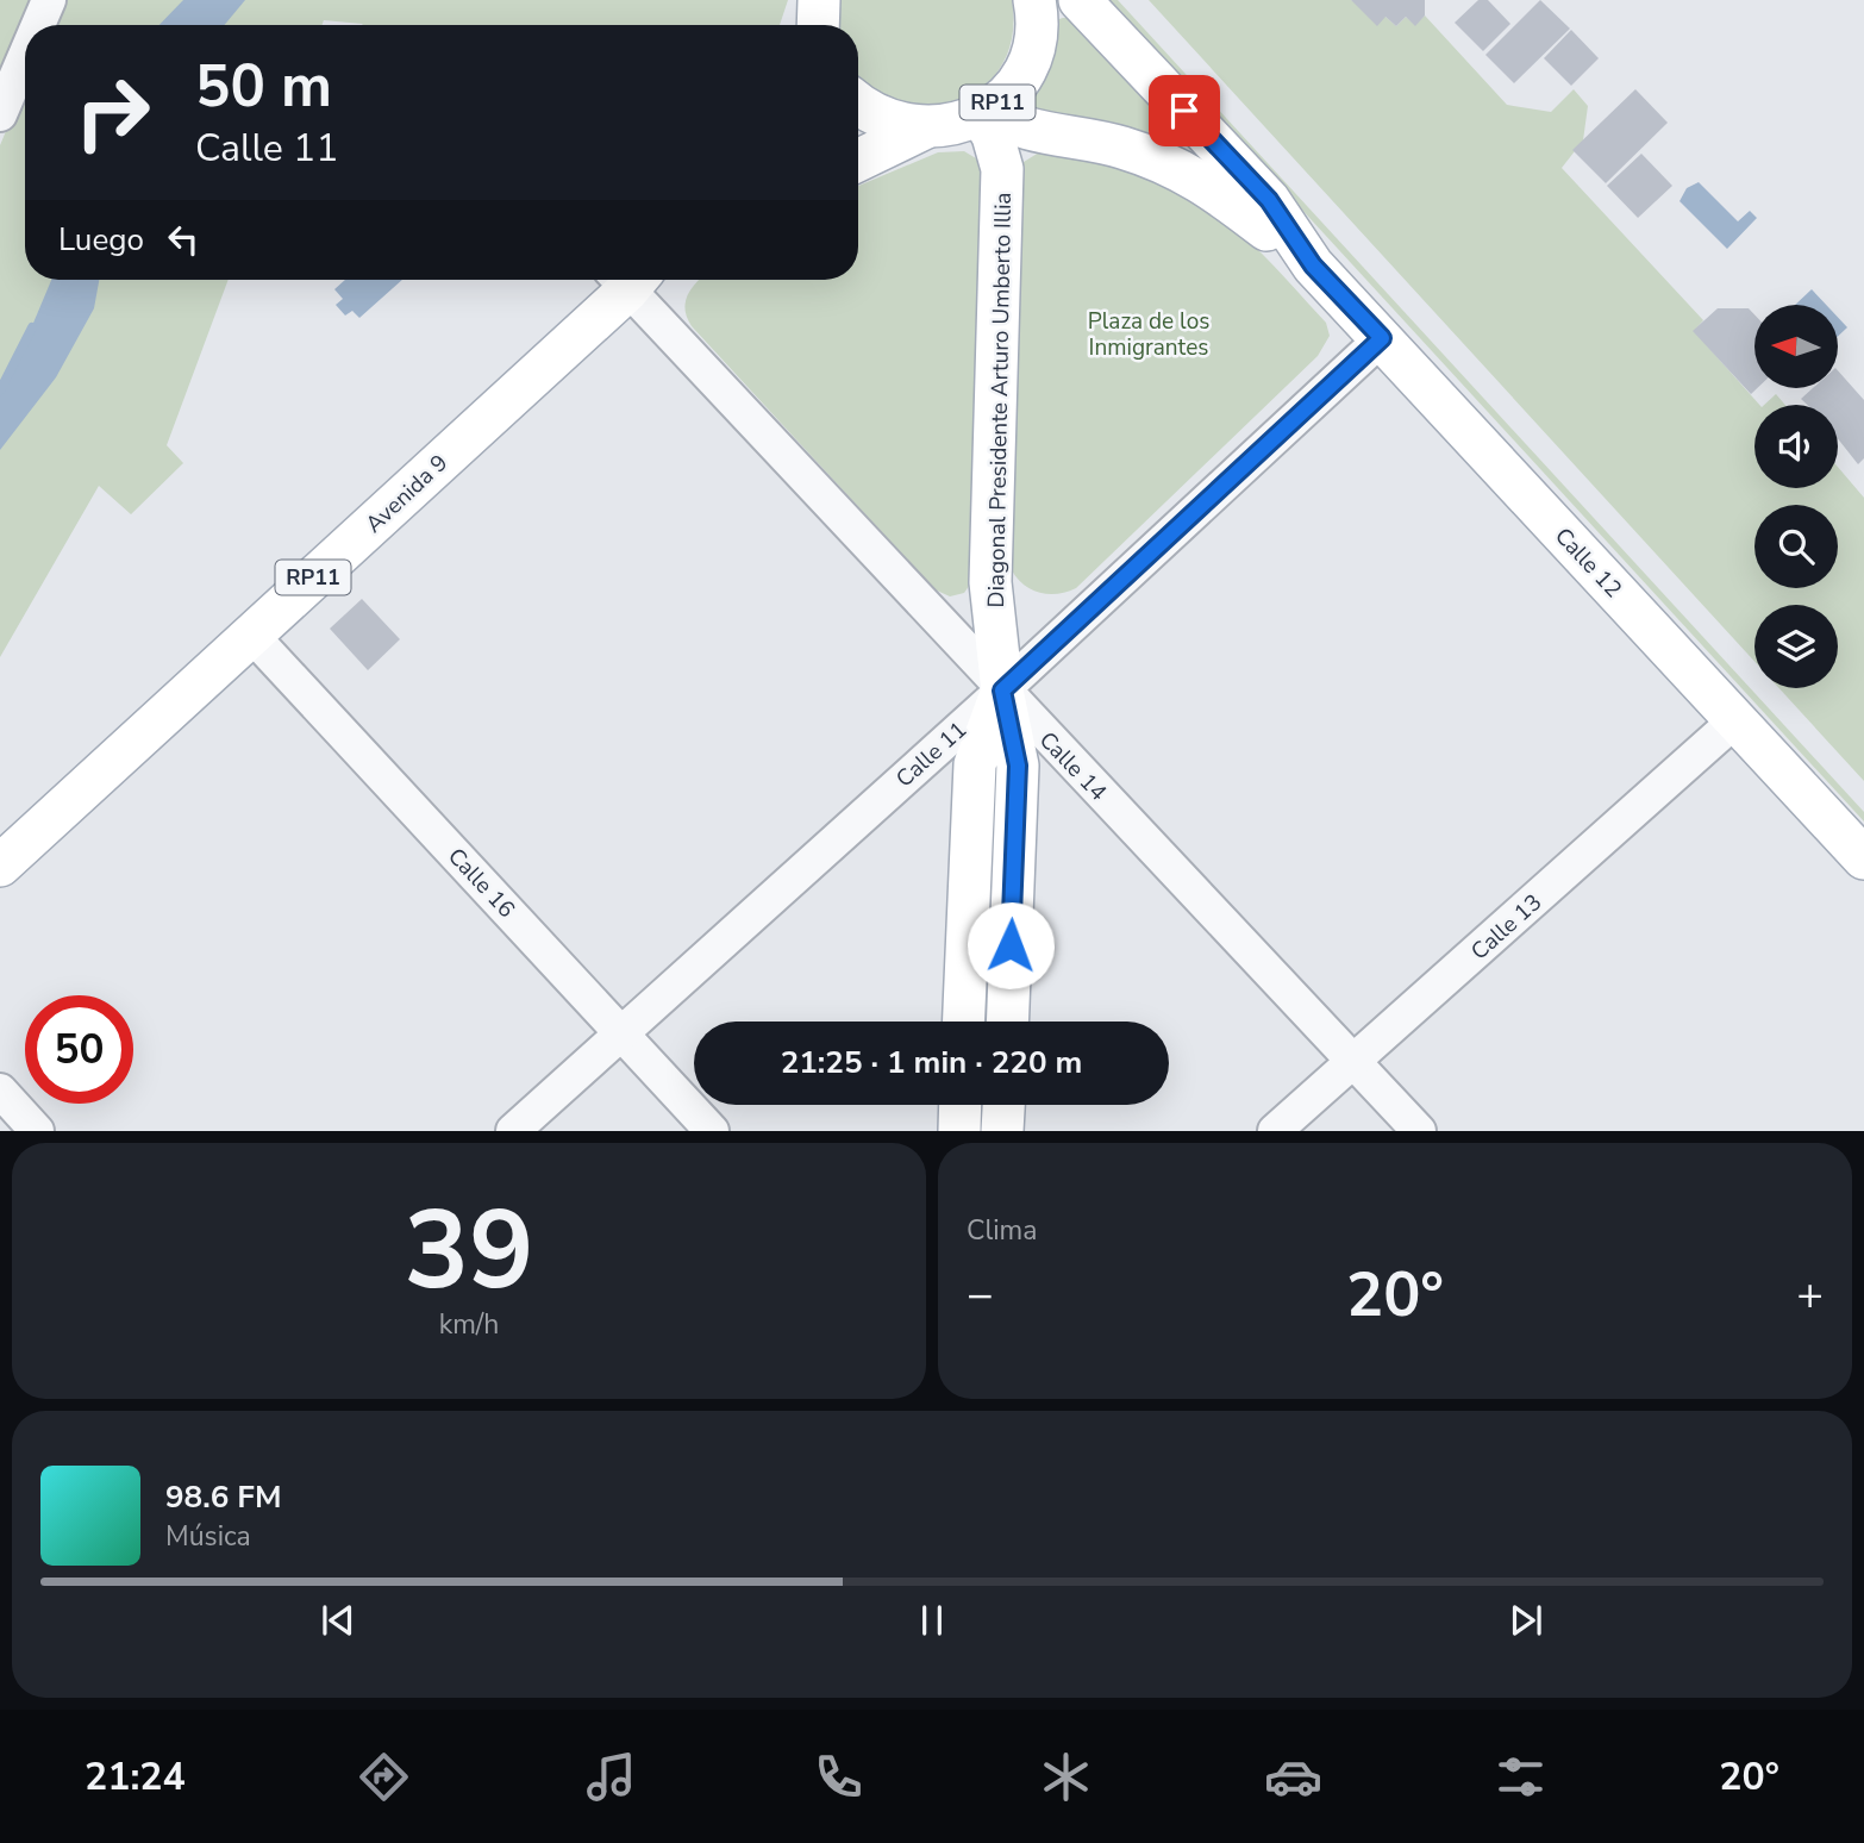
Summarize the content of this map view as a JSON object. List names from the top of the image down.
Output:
{
  "streets": {
    "main road": [
      "RP11",
      "Diagonal Presidente Arturo Umberto Illia",
      "Avenida 9",
      "Calle 12"
    ],
    "street": [
      "Calle 11",
      "Calle 14",
      "Calle 16",
      "Calle 13"
    ]
  },
  "crossings": [
    ["RP11", "Diagonal Presidente Arturo Umberto Illia"],
    ["Diagonal Presidente Arturo Umberto Illia", "Calle 11"],
    ["Diagonal Presidente Arturo Umberto Illia", "Calle 14"],
    ["Avenida 9", "Calle 16"],
    ["Calle 12", "Calle 11"],
    ["Calle 12", "Calle 13"],
    ["Calle 11", "Calle 14"],
    ["Calle 11", "Calle 16"],
    ["Calle 14", "Calle 13"]
  ],
  "parks": ["Plaza de los Inmigrantes"],
  "north": "left",
  "page": {
    "turn": ["50 m", "Calle 11"],
    "then": "Luego",
    "limit": "50",
    "trip": "21:25 · 1 min · 220 m",
    "tile": [
      ["39", "km/h"],
      "Clima"
    ],
    "heat": ["−", "20°", "+"],
    "song": ["98.6 FM", "Música"],
    "tabs": ["21:24", "20°"]
  }
}
